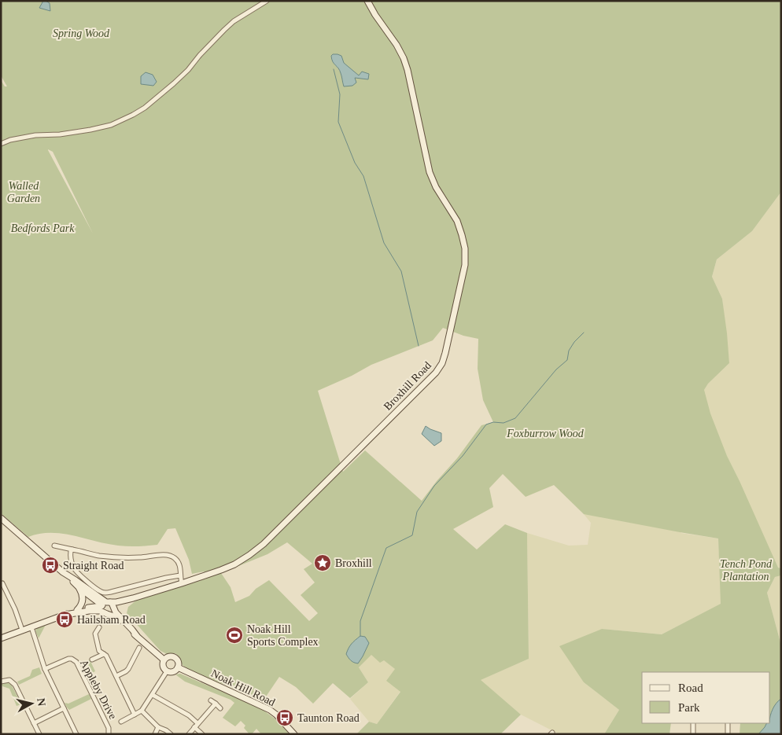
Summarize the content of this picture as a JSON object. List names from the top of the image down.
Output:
{
  "streets": {
    "street": ["Broxhill Road", "Noak Hill Road", "Appleby Drive"]
  },
  "crossings": [
    ["Broxhill Road", "Noak Hill Road"]
  ],
  "parks": [
    "Spring Wood",
    "Walled Garden",
    "Bedfords Park",
    "Foxburrow Wood",
    "Tench Pond Plantation"
  ],
  "places": {
    "place": ["Broxhill"],
    "bus stop": ["Straight Road", "Hailsham Road", "Taunton Road"],
    "sports": ["Noak Hill Sports Complex"]
  },
  "legend": ["Road", "Park"],
  "north": "right"
}
